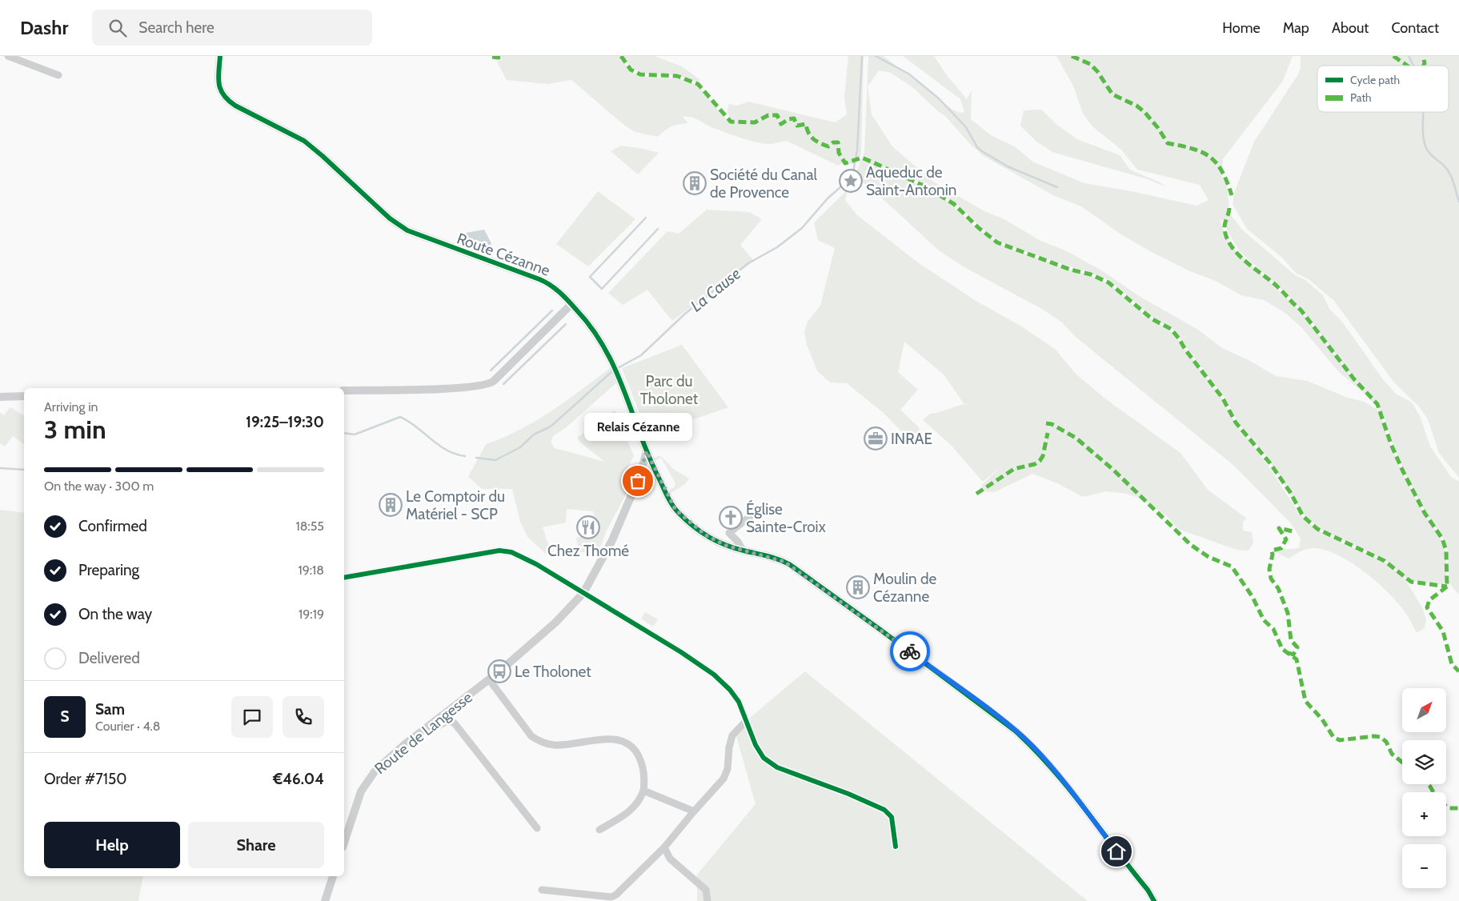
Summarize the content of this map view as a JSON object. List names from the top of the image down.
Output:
{
  "streets": {
    "street": ["Route Cézanne", "Route de Langesse"]
  },
  "crossings": [
    ["Route Cézanne", "Route de Langesse"]
  ],
  "water": ["La Cause"],
  "parks": ["Parc du Tholonet"],
  "places": {
    "place": ["Aqueduc de Saint-Antonin"],
    "building": ["Société du Canal de Provence", "Le Comptoir du Matériel - SCP", "Moulin de Cézanne"],
    "office": ["INRAE"],
    "other": ["Relais Cézanne"],
    "church": ["Église Sainte-Croix"],
    "restaurant": ["Chez Thomé"],
    "bus stop": ["Le Tholonet"]
  },
  "legend": ["Cycle path", "Path"],
  "north": "top right",
  "page": {
    "header": "Dashr",
    "search": "Search here",
    "nav": [
      "Home",
      "Map",
      "About",
      "Contact"
    ],
    "heading": ["3 min", "Arriving in", "19:25–19:30"],
    "panel": [
      "Sam",
      "Courier · 4.8",
      "Order #7150",
      "€46.04"
    ],
    "bubble": "Relais Cézanne",
    "bar": "On the way · 300 m",
    "list": [
      ["Confirmed", "18:55"],
      ["Preparing", "19:18"],
      ["On the way", "19:19"],
      "Delivered"
    ],
    "map_buttons": ["+", "−"],
    "round": "S",
    "buttons": ["Help", "Share"]
  }
}
